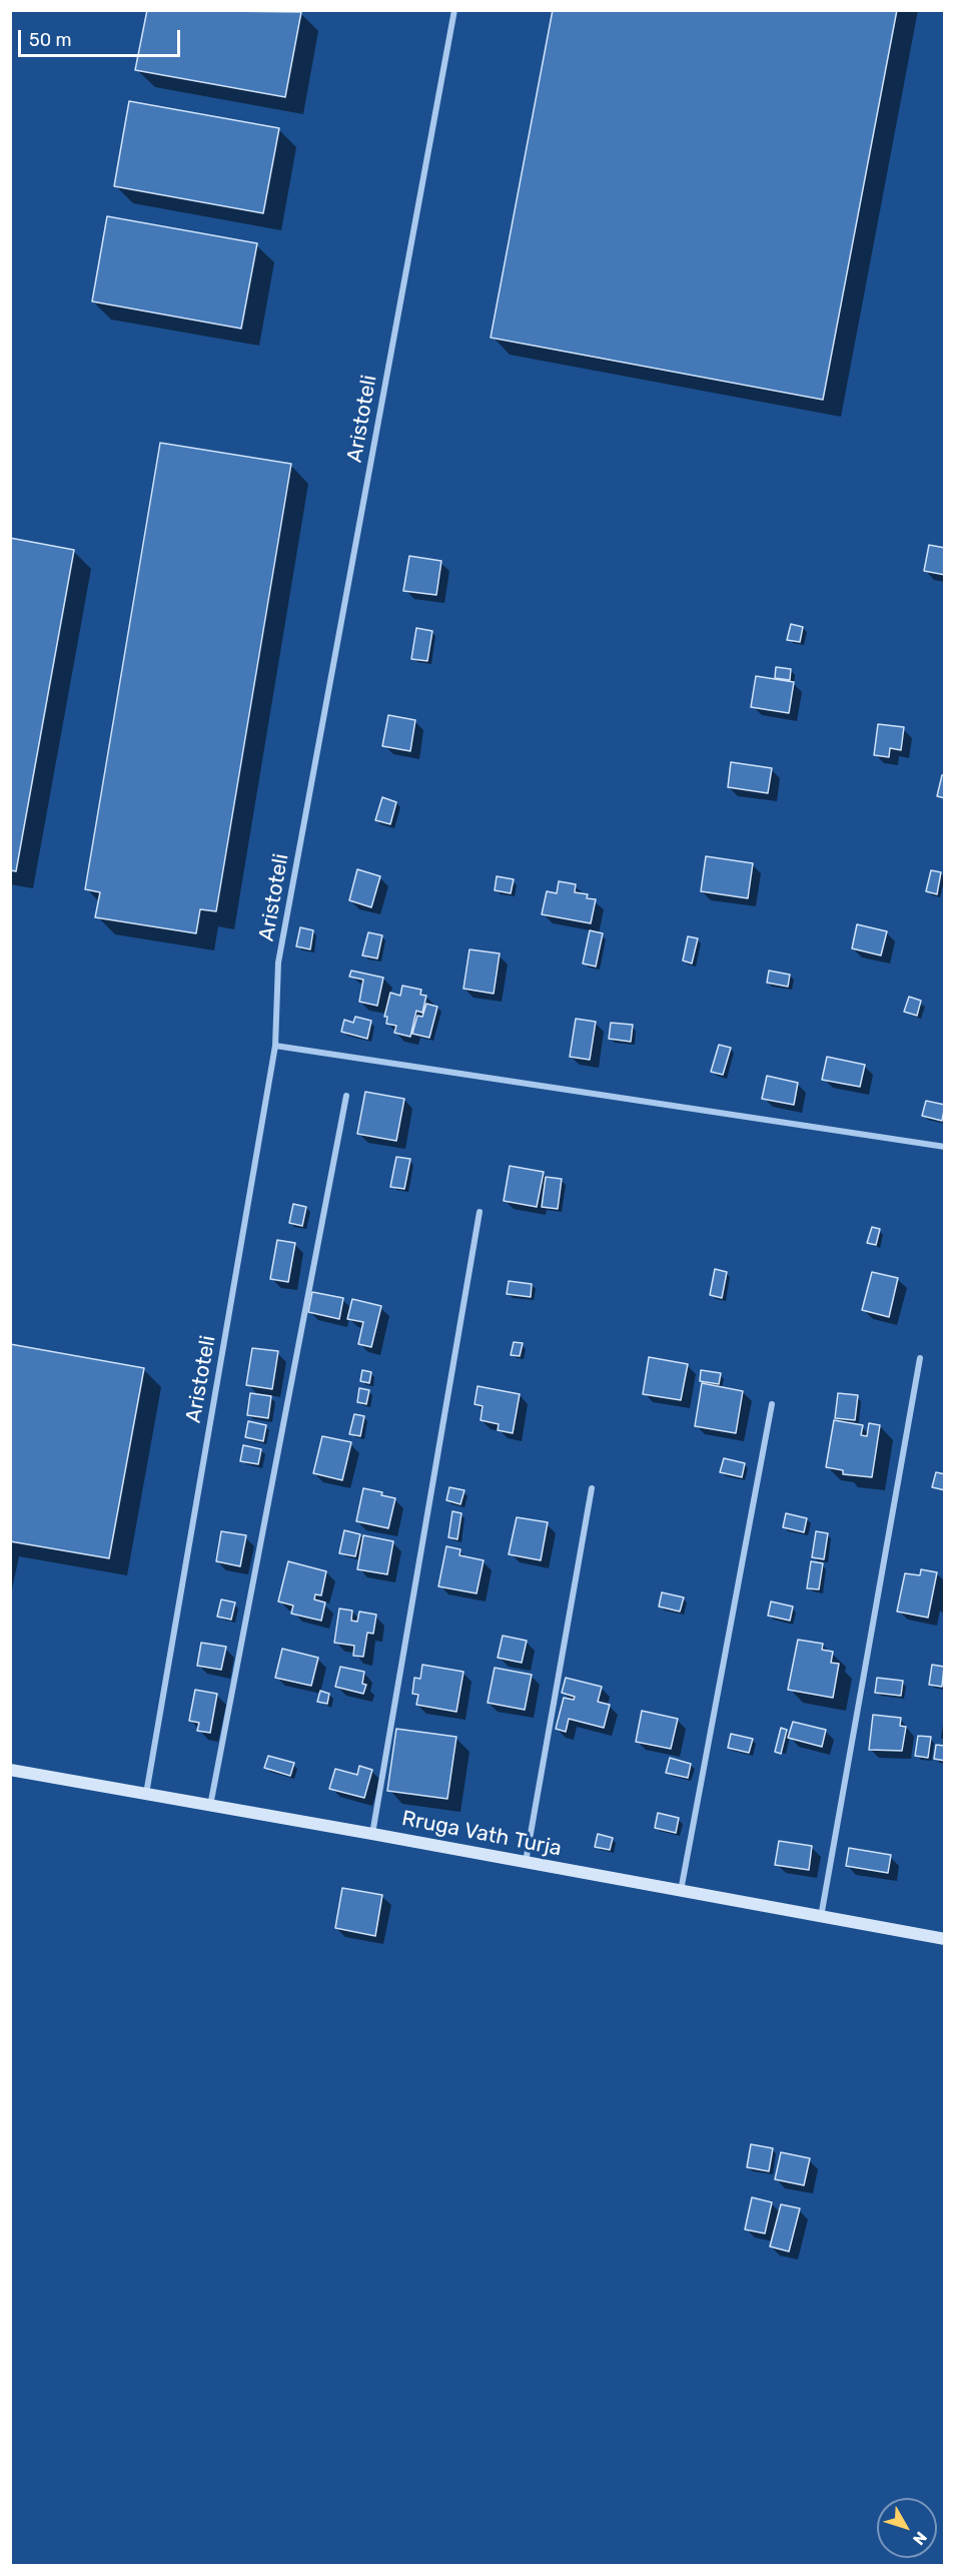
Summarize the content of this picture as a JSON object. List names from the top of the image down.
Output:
{
  "streets": {
    "street": ["Aristoteli", "Rruga Vath Turja"]
  },
  "crossings": [
    ["Aristoteli", "Rruga Vath Turja"]
  ],
  "scale_bar": "50 m",
  "north": "bottom right"
}
